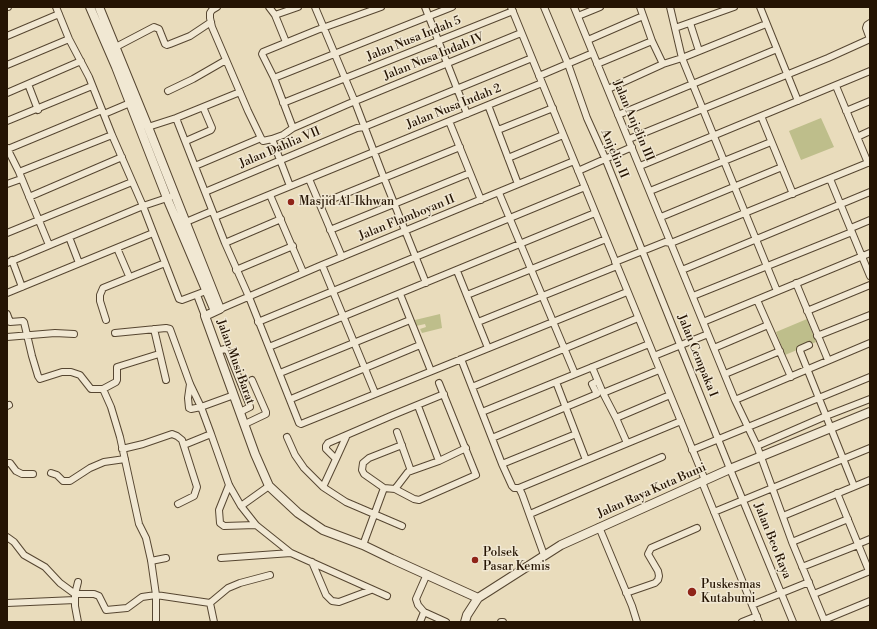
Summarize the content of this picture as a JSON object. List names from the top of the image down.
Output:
{
  "streets": {
    "street": [
      "Jalan Nusa Indah 5",
      "Jalan Nusa Indah IV",
      "Jalan Nusa Indah 2",
      "Jalan Anjelin III",
      "Jalan Dahlia VII",
      "Anjelin II",
      "Jalan Flamboyan II",
      "Jalan Cempaka I",
      "Jalan Musi Barat",
      "Jalan Raya Kuta Bumi",
      "Jalan Beo Raya"
    ]
  },
  "crossings": [
    ["Jalan Nusa Indah 2", "Jalan Musi Barat"],
    ["Jalan Anjelin III", "Jalan Raya Kuta Bumi"],
    ["Anjelin II", "Jalan Cempaka I"],
    ["Jalan Flamboyan II", "Jalan Musi Barat"],
    ["Jalan Cempaka I", "Jalan Raya Kuta Bumi"],
    ["Jalan Cempaka I", "Jalan Beo Raya"],
    ["Jalan Musi Barat", "Jalan Raya Kuta Bumi"],
    ["Jalan Raya Kuta Bumi", "Jalan Beo Raya"]
  ],
  "places": ["Masjid Al-Ikhwan", "Polsek Pasar Kemis", "Puskesmas Kutabumi"]
}
